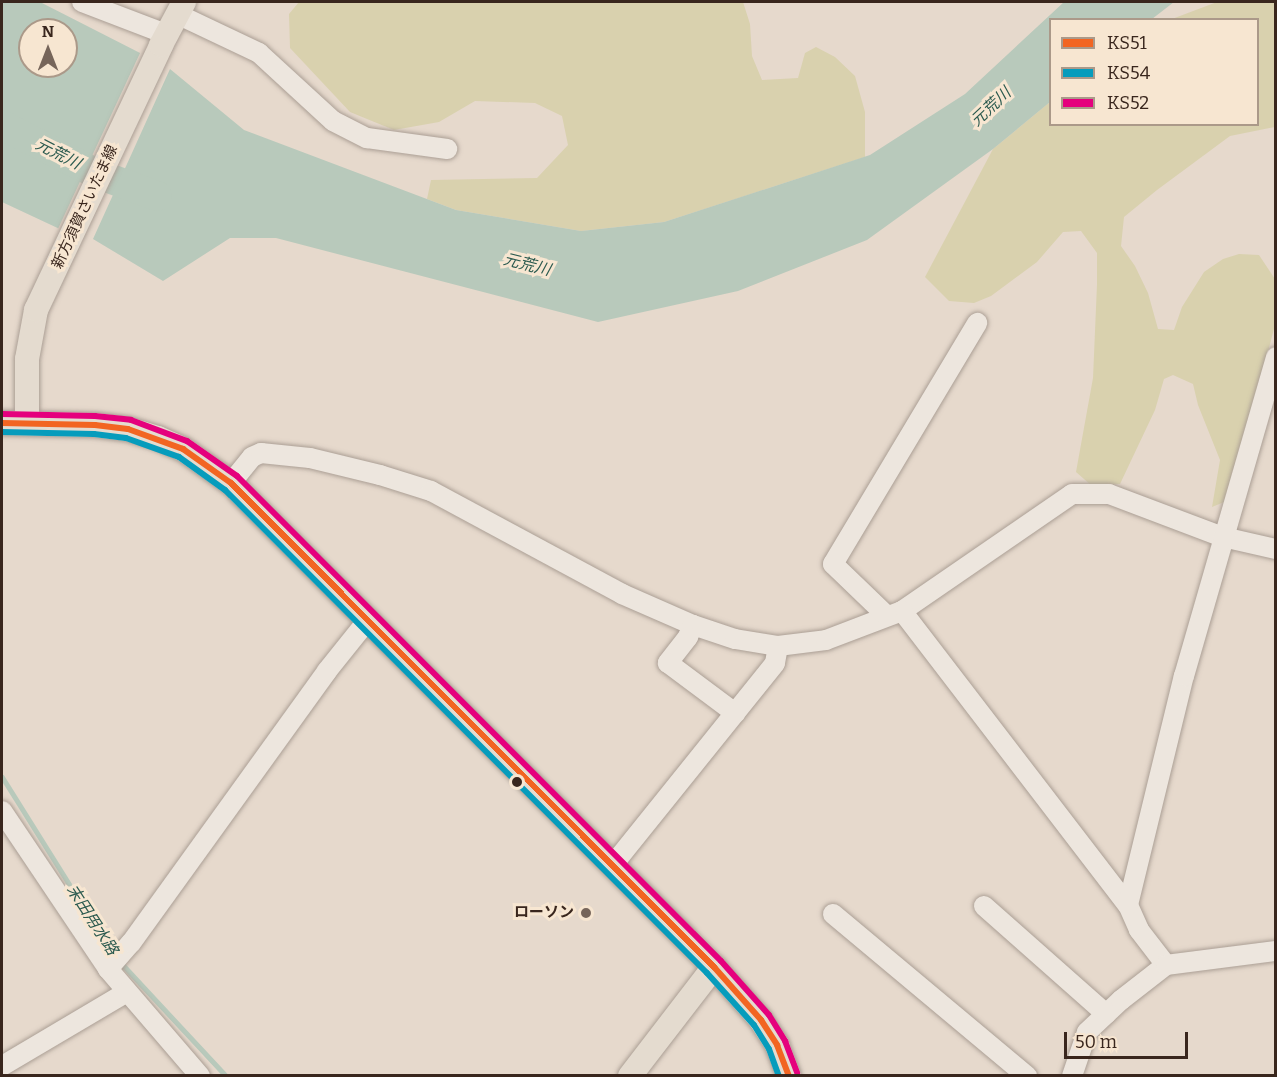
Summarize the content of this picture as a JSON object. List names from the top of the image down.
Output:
{
  "streets": {
    "main road": ["新方須賀さいたま線"]
  },
  "water": ["元荒川", "末田用水路"],
  "places": ["ローソン"],
  "lines": ["transit line KS52", "transit line KS51", "transit line KS54"],
  "legend": ["KS51", "KS54", "KS52"],
  "scale_bar": "50 m",
  "north": "top"
}
